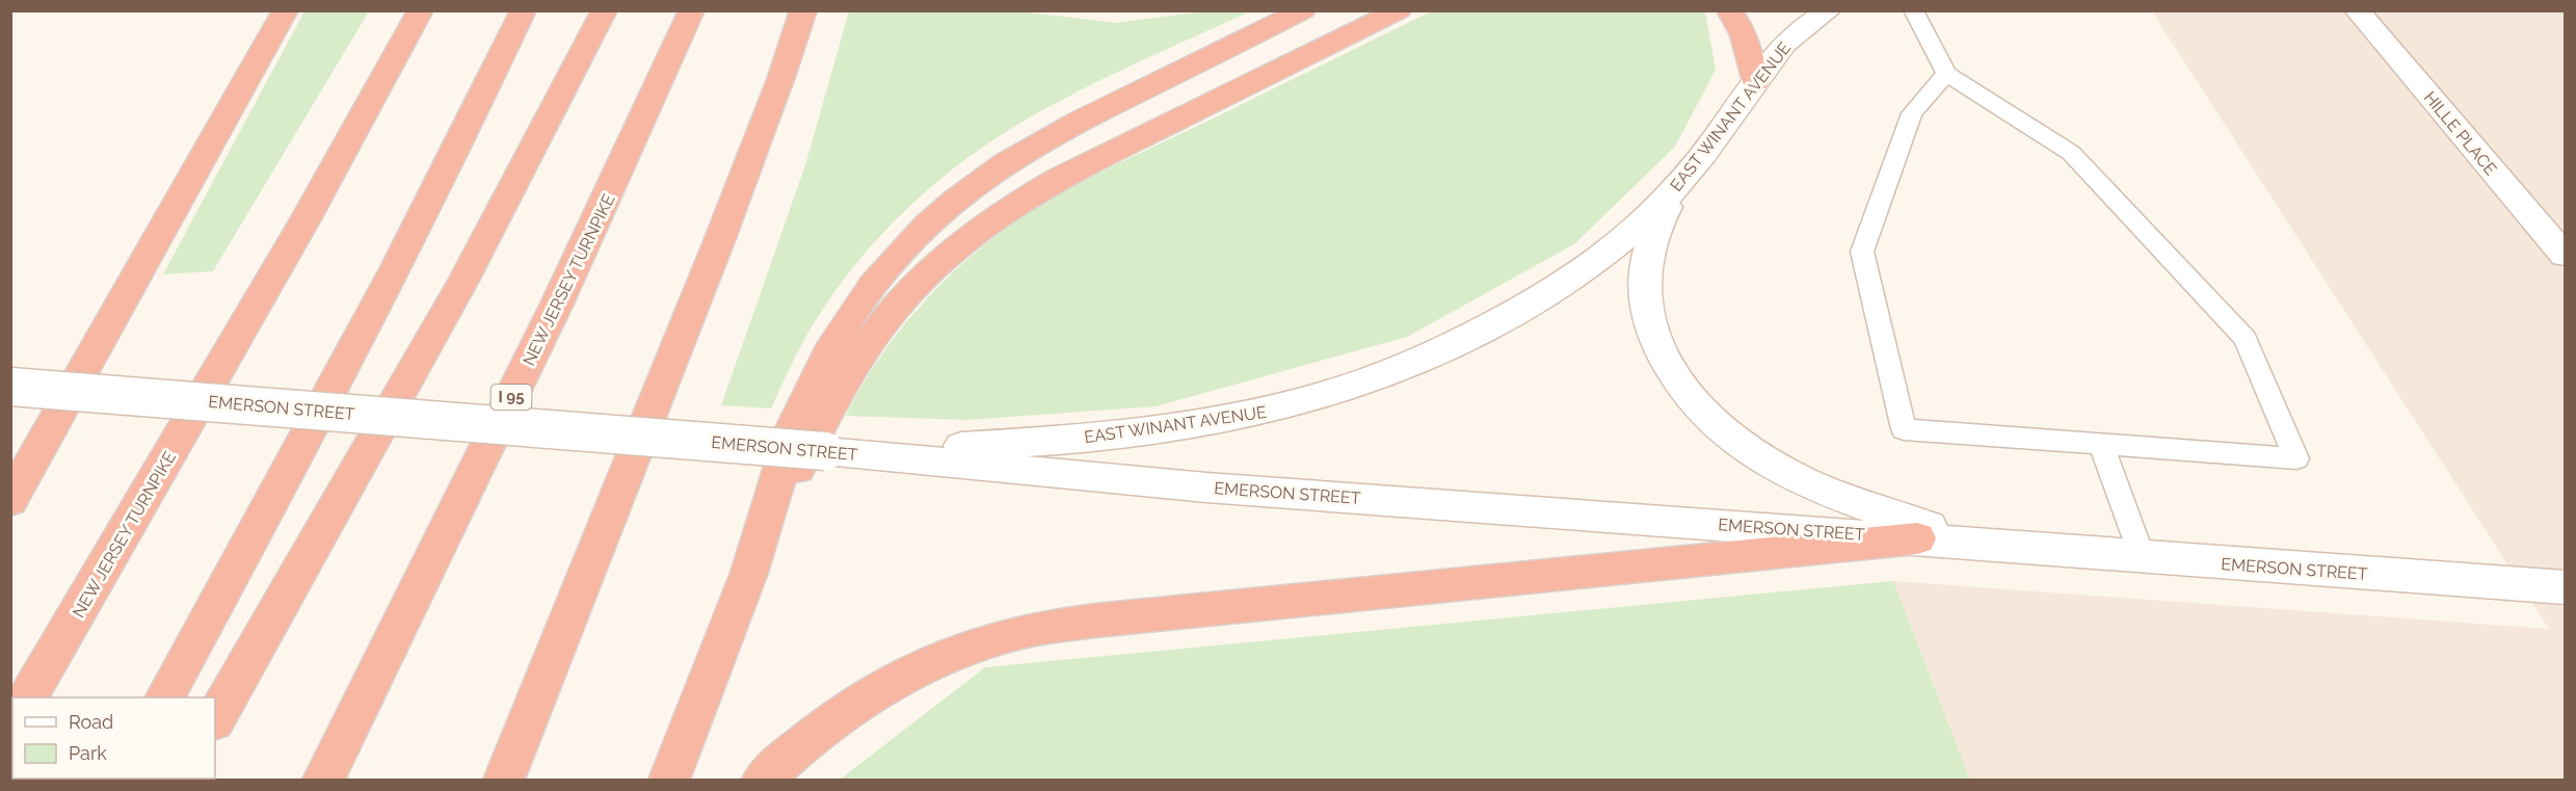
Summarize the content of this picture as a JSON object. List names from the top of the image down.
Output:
{
  "streets": {
    "highway": ["NEW JERSEY TURNPIKE", "I 95"],
    "main road": ["EAST WINANT AVENUE", "HILLE PLACE", "EMERSON STREET"]
  },
  "crossings": [
    ["EAST WINANT AVENUE", "EMERSON STREET"]
  ],
  "legend": ["Road", "Park"]
}
